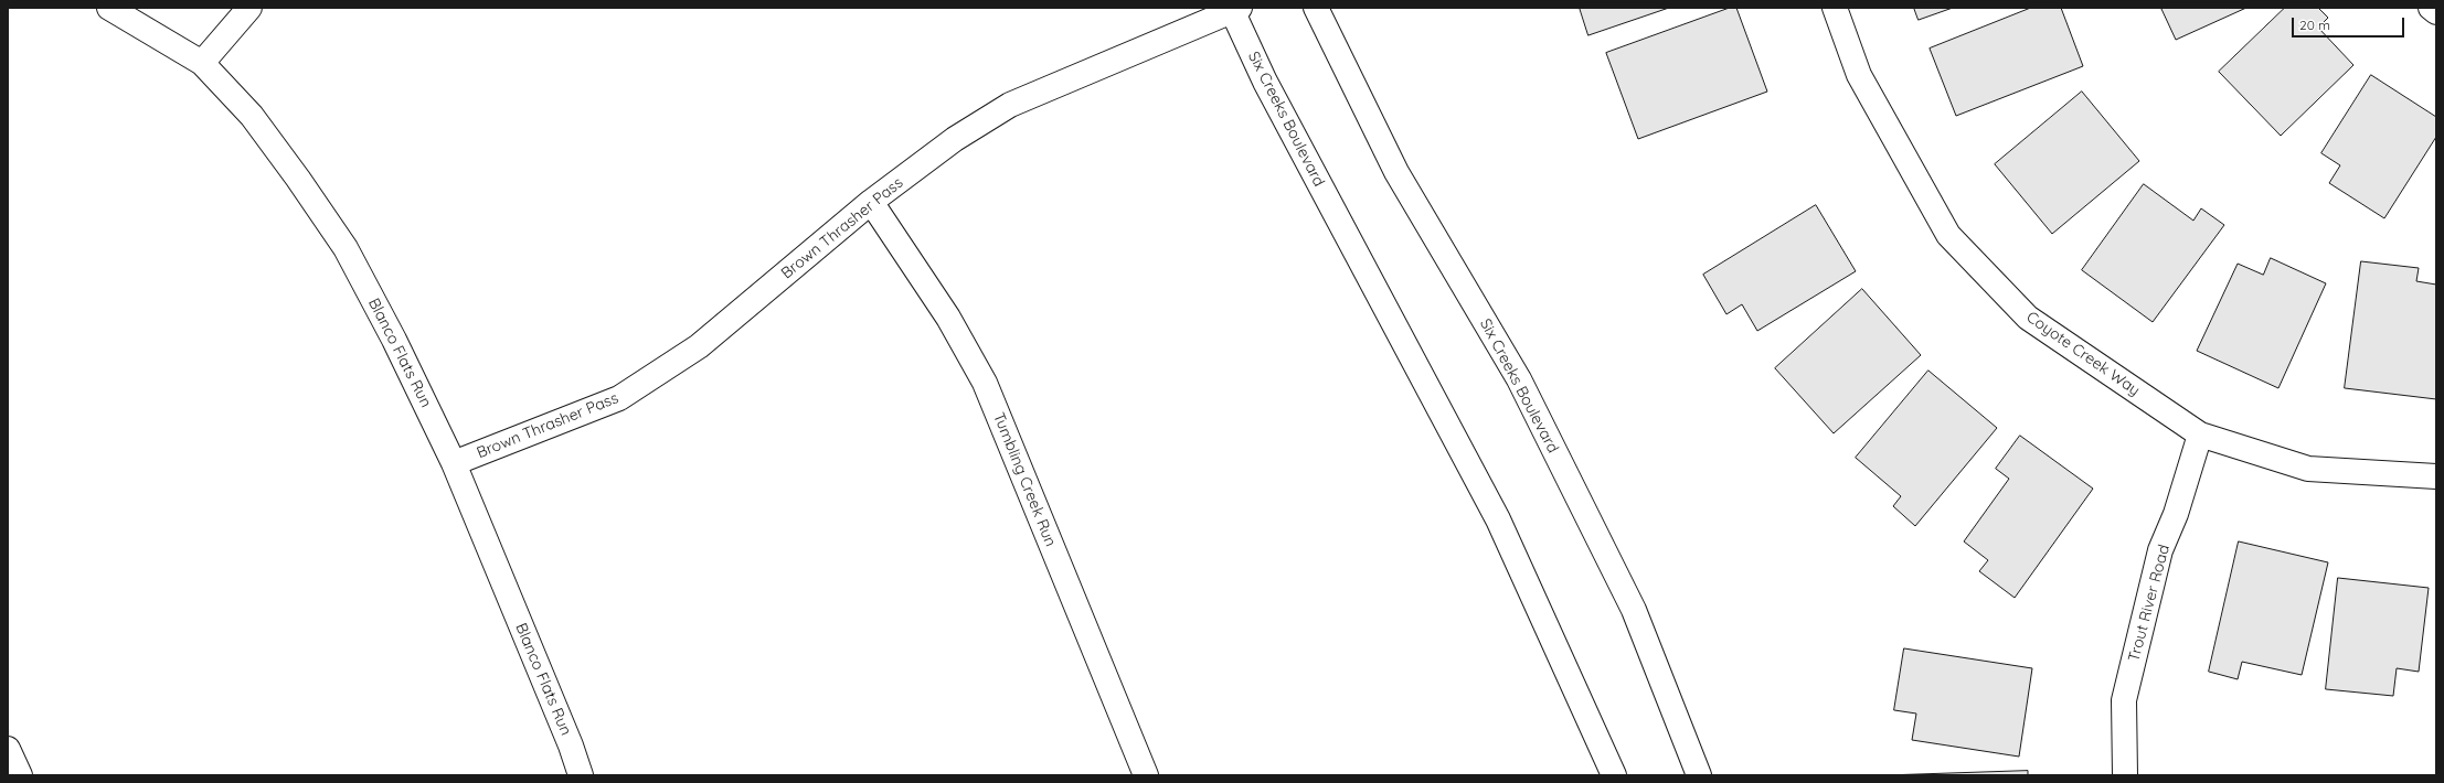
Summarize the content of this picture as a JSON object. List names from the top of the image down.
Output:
{
  "streets": {
    "street": [
      "Six Creeks Boulevard",
      "Brown Thrasher Pass",
      "Blanco Flats Run",
      "Coyote Creek Way",
      "Tumbling Creek Run",
      "Trout River Road"
    ]
  },
  "crossings": [
    ["Six Creeks Boulevard", "Brown Thrasher Pass"],
    ["Brown Thrasher Pass", "Blanco Flats Run"],
    ["Brown Thrasher Pass", "Tumbling Creek Run"],
    ["Coyote Creek Way", "Trout River Road"]
  ],
  "scale_bar": "20 m"
}
